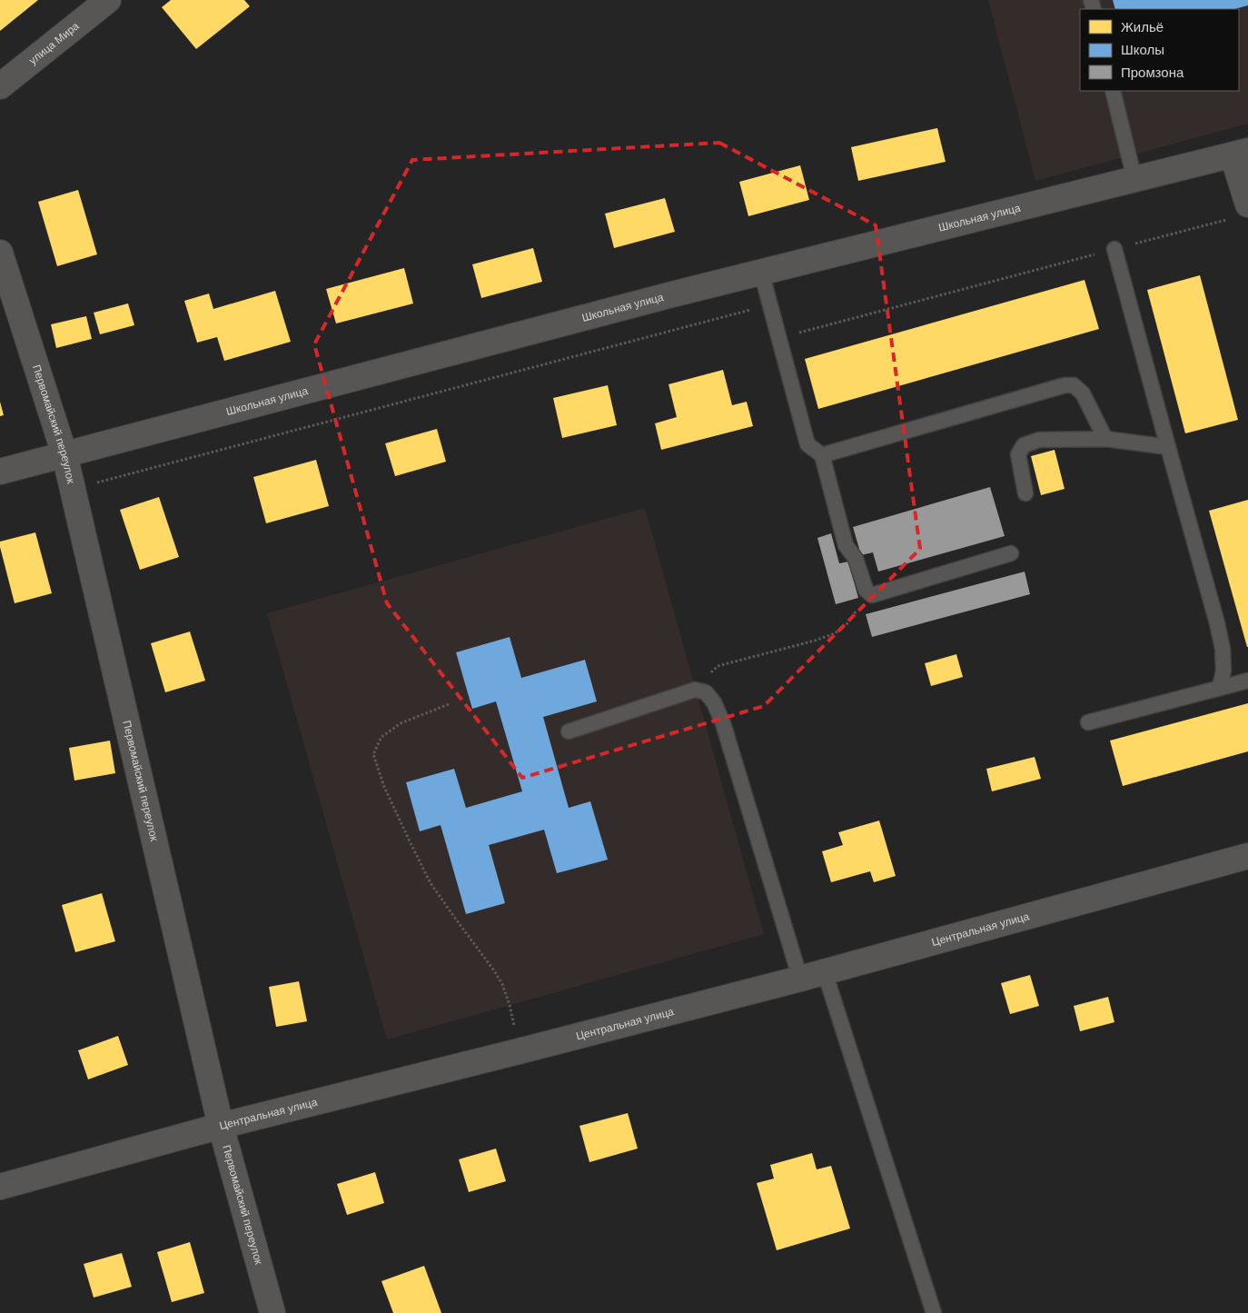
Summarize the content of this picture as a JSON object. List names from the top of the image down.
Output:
{
  "streets": {
    "street": [
      "улица Мира",
      "Школьная улица",
      "Первомайский переулок",
      "Центральная улица"
    ]
  },
  "crossings": [
    ["Школьная улица", "Первомайский переулок"],
    ["Первомайский переулок", "Центральная улица"]
  ],
  "legend": ["Жильё", "Школы", "Промзона"]
}
